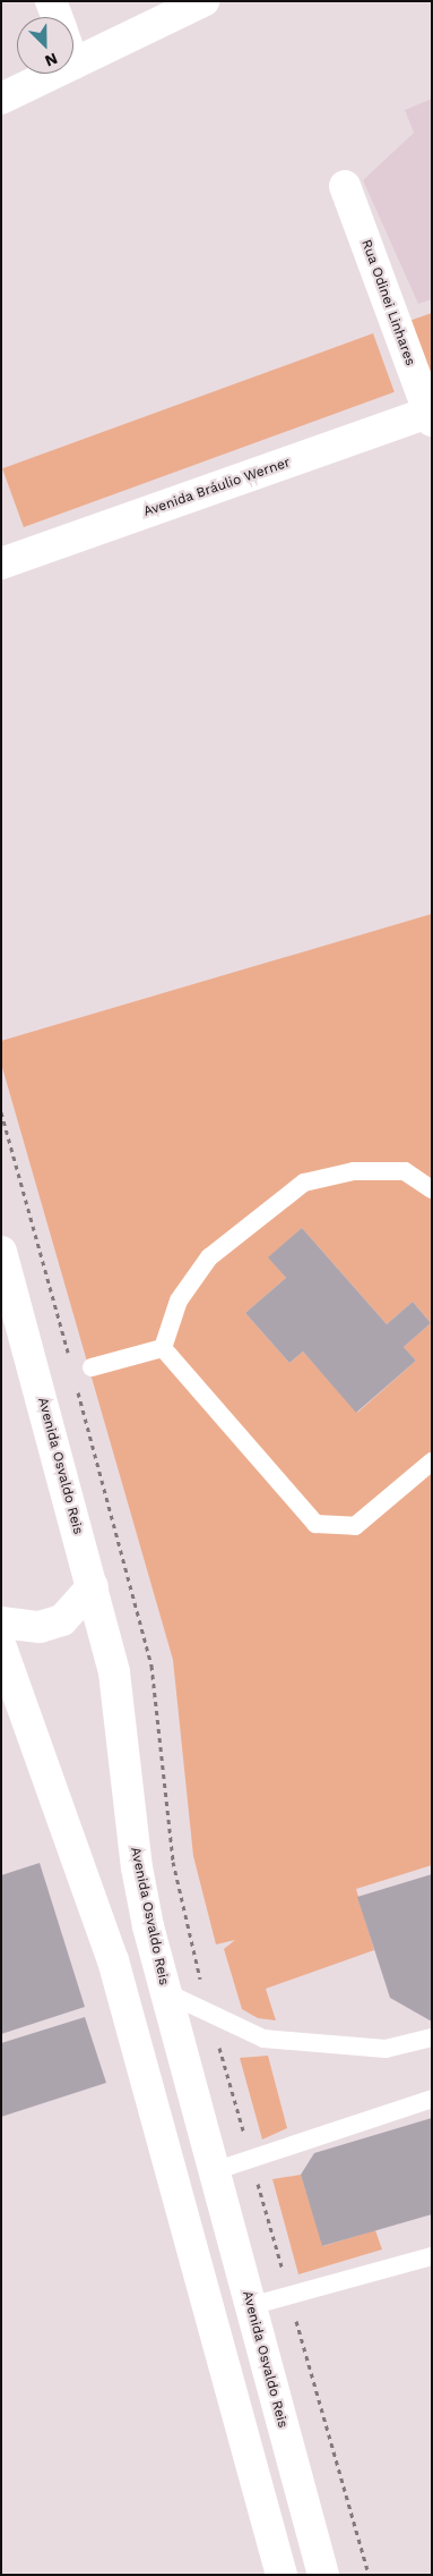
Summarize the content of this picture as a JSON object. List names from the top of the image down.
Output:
{
  "streets": {
    "main road": ["Rua Odinei Linhares", "Avenida Bráulio Werner", "Avenida Osvaldo Reis"]
  },
  "crossings": [
    ["Rua Odinei Linhares", "Avenida Bráulio Werner"]
  ],
  "north": "bottom right"
}
